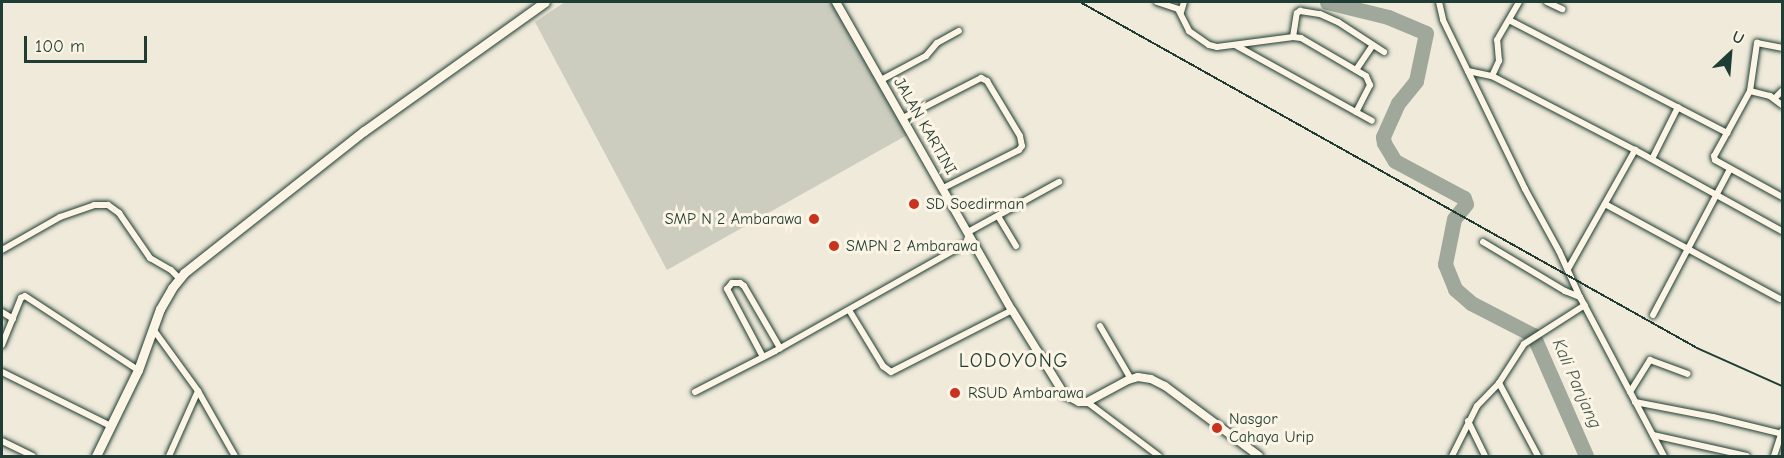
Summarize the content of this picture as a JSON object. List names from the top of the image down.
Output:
{
  "streets": {
    "street": ["JALAN KARTINI"]
  },
  "districts": ["LODOYONG"],
  "water": ["Kali Panjang"],
  "places": [
    "SD Soedirman",
    "SMP N 2 Ambarawa",
    "SMPN 2 Ambarawa",
    "RSUD Ambarawa",
    "Nasgor Cahaya Urip"
  ],
  "scale_bar": "100 m",
  "north": "top right"
}
